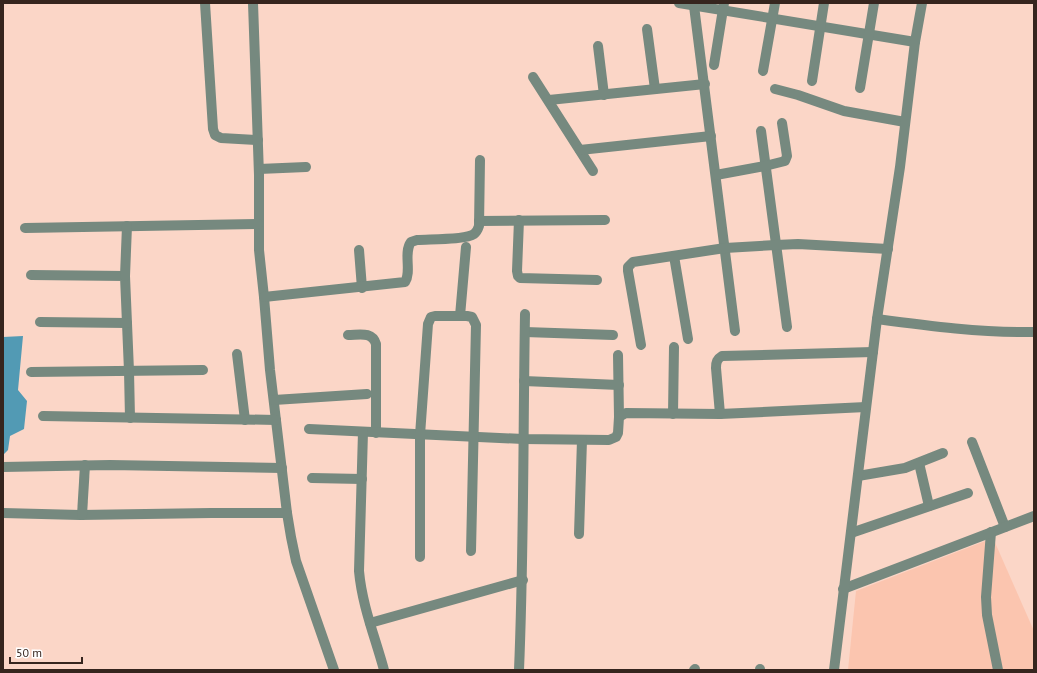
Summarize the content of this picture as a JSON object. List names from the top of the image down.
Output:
{
  "scale_bar": "50 m"
}
